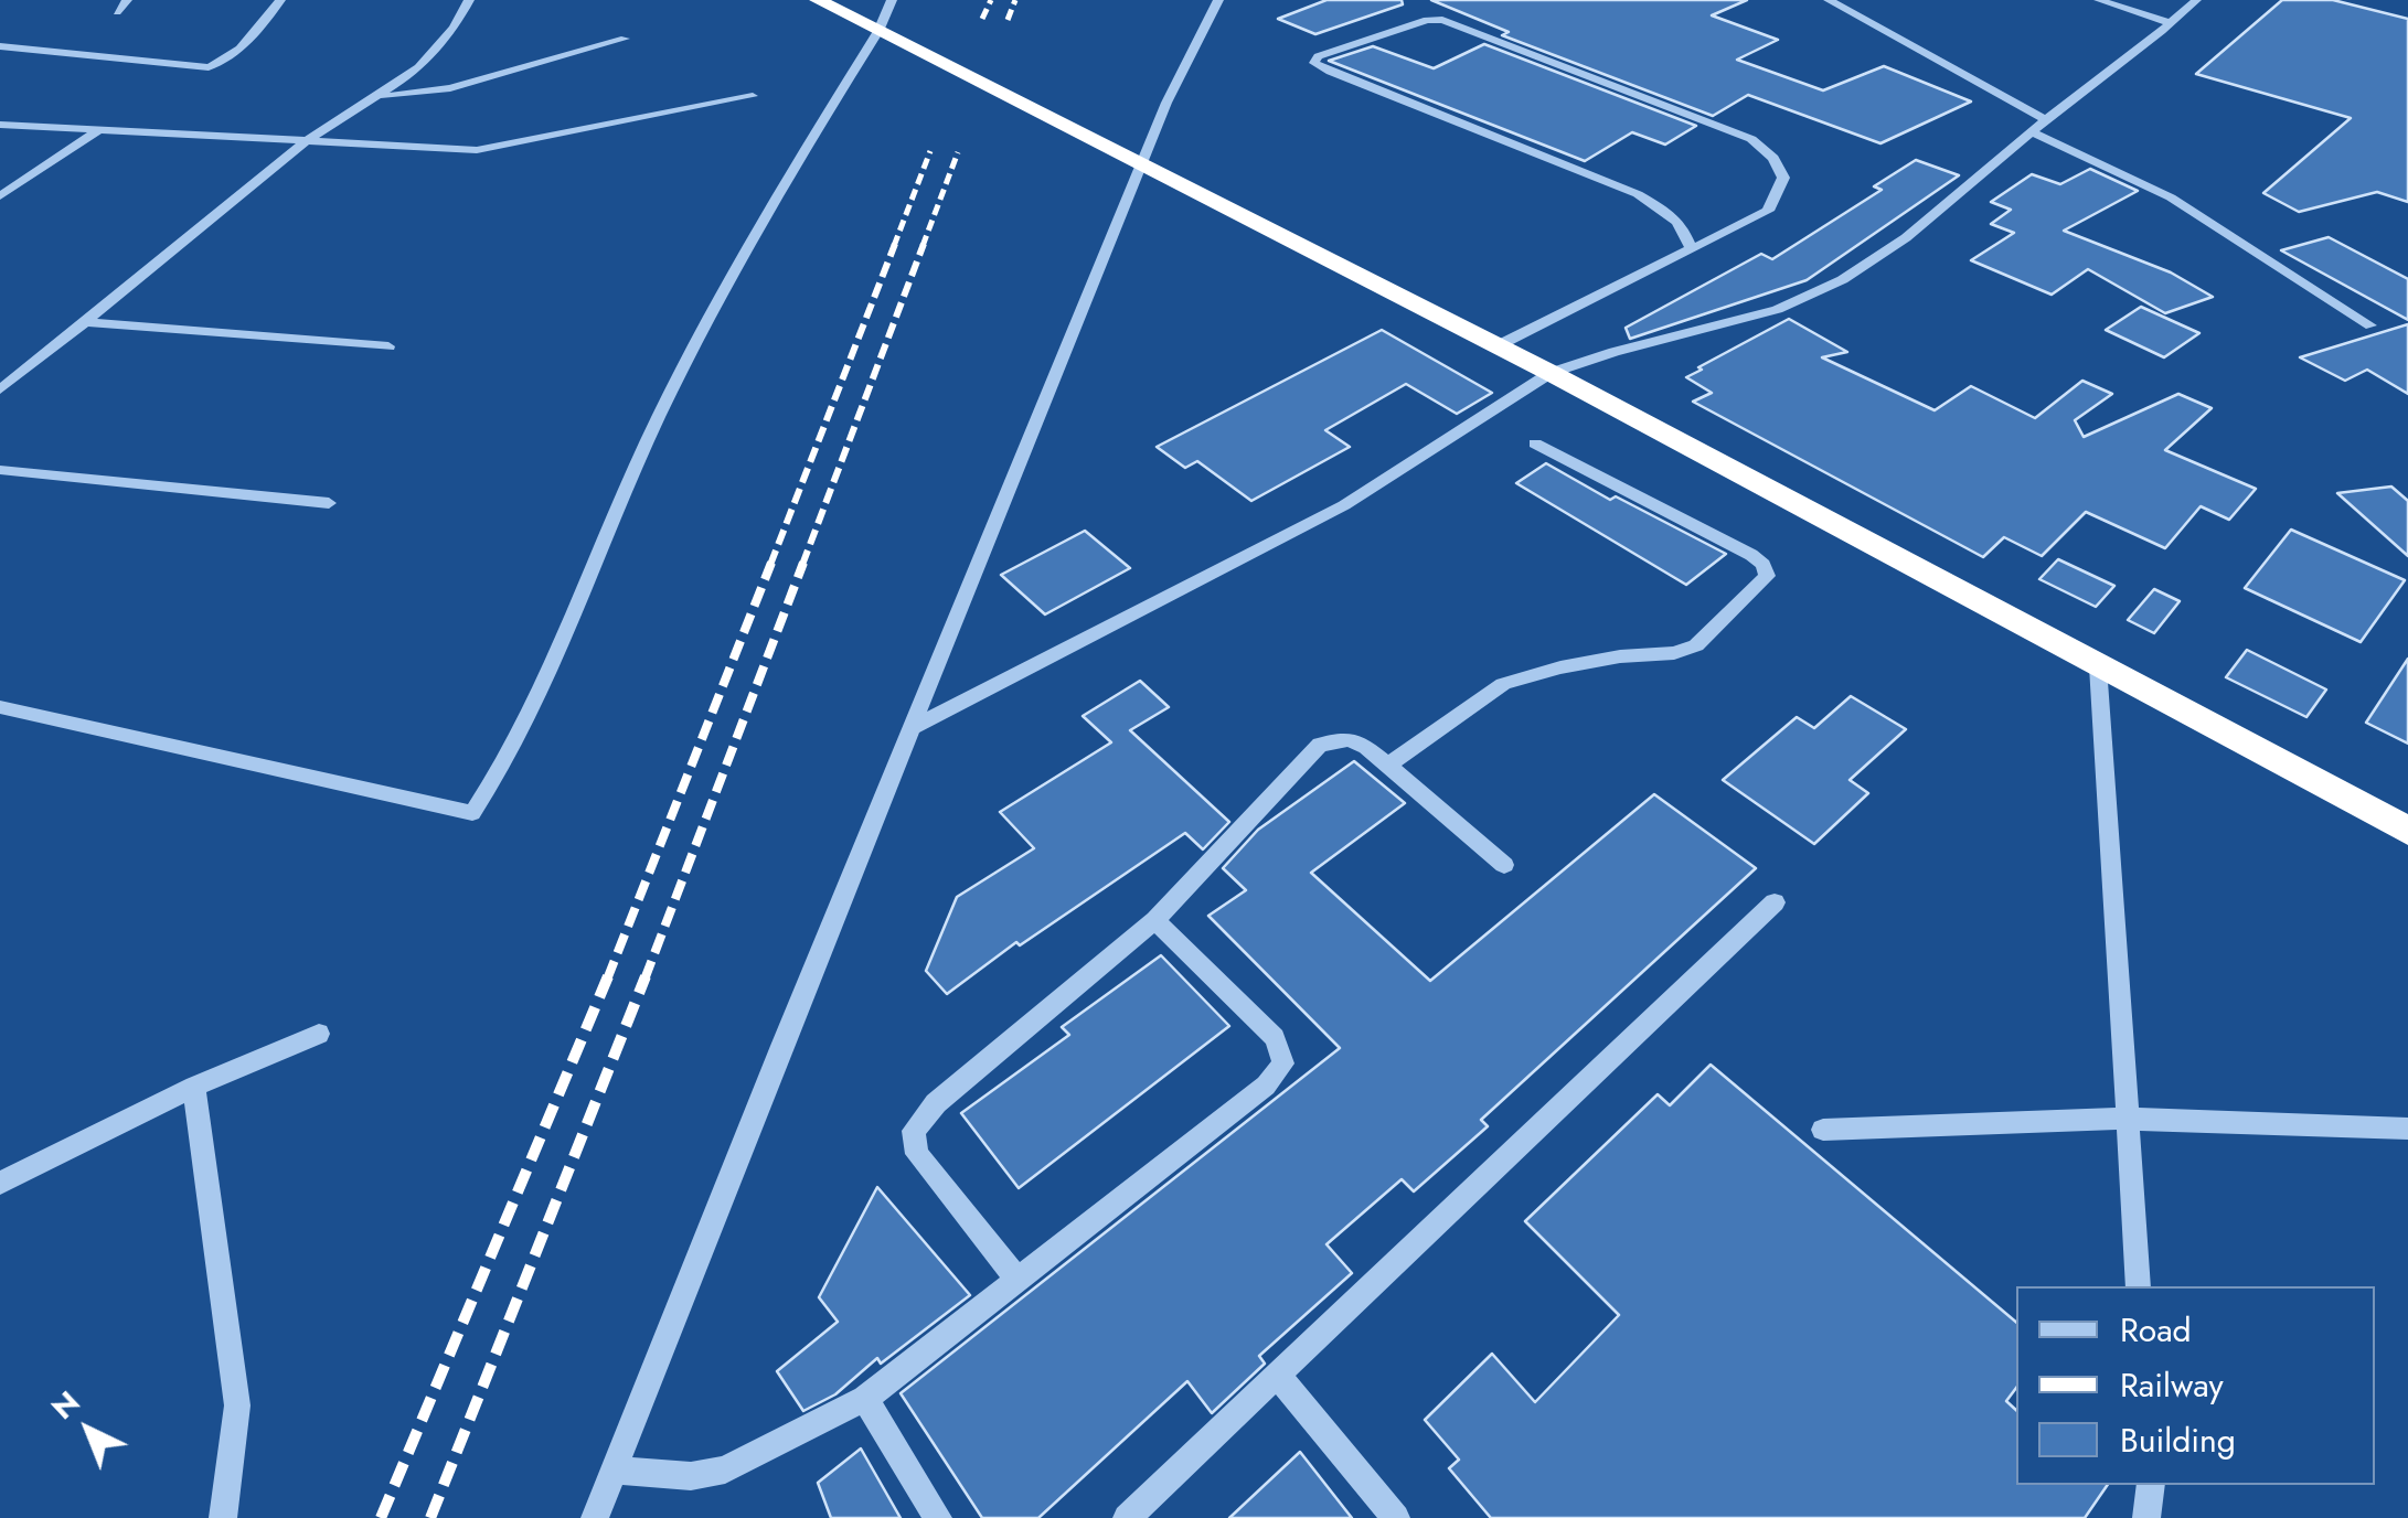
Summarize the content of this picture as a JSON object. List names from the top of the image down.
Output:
{
  "legend": ["Road", "Railway", "Building"],
  "north": "top left"
}
